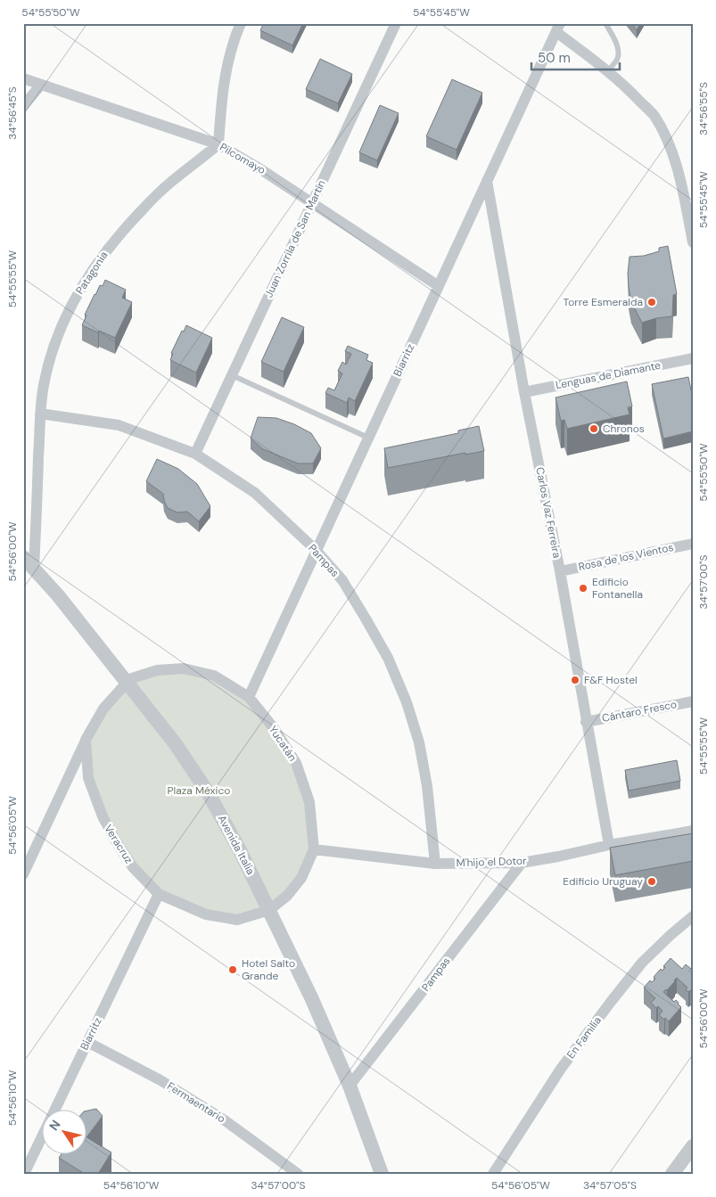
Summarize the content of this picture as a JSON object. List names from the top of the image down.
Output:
{
  "streets": {
    "street": [
      "Pilcomayo",
      "Juan Zorrila de San Martín",
      "Patagonia",
      "Biarritz",
      "Lenguas de Diamante",
      "Carlos Vaz Ferreira",
      "Rosa de los Vientos",
      "Pampas",
      "Cántaro Fresco",
      "Yucatán",
      "Veracruz",
      "Avenida Italia",
      "M'hijo el Dotor",
      "En Familia",
      "Fermaentario"
    ]
  },
  "crossings": [
    ["Pilcomayo", "Juan Zorrila de San Martín"],
    ["Pilcomayo", "Patagonia"],
    ["Pilcomayo", "Biarritz"],
    ["Juan Zorrila de San Martín", "Pampas"],
    ["Patagonia", "Pampas"],
    ["Patagonia", "Avenida Italia"],
    ["Biarritz", "Carlos Vaz Ferreira"],
    ["Biarritz", "Pampas"],
    ["Biarritz", "Yucatán"],
    ["Biarritz", "Veracruz"],
    ["Biarritz", "Fermaentario"],
    ["Lenguas de Diamante", "Carlos Vaz Ferreira"],
    ["Carlos Vaz Ferreira", "Rosa de los Vientos"],
    ["Carlos Vaz Ferreira", "Cántaro Fresco"],
    ["Carlos Vaz Ferreira", "M'hijo el Dotor"],
    ["Pampas", "Avenida Italia"],
    ["Pampas", "M'hijo el Dotor"],
    ["Yucatán", "Veracruz"],
    ["Yucatán", "Avenida Italia"],
    ["Yucatán", "M'hijo el Dotor"],
    ["Veracruz", "Avenida Italia"]
  ],
  "parks": ["Plaza México"],
  "places": [
    "Torre Esmeralda",
    "Chronos",
    "Edificio Fontanella",
    "F&F Hostel",
    "Edificio Uruguay",
    "Hotel Salto Grande"
  ],
  "scale_bar": "50 m",
  "north": "top left",
  "coordinates": [
    "54°55'50\"W",
    "54°55'45\"W",
    "34°56'55\"S",
    "34°56'45\"S",
    "54°55'55\"W",
    "54°56'00\"W",
    "34°57'00\"S",
    "54°56'05\"W",
    "54°56'10\"W",
    "34°57'05\"S"
  ]
}
